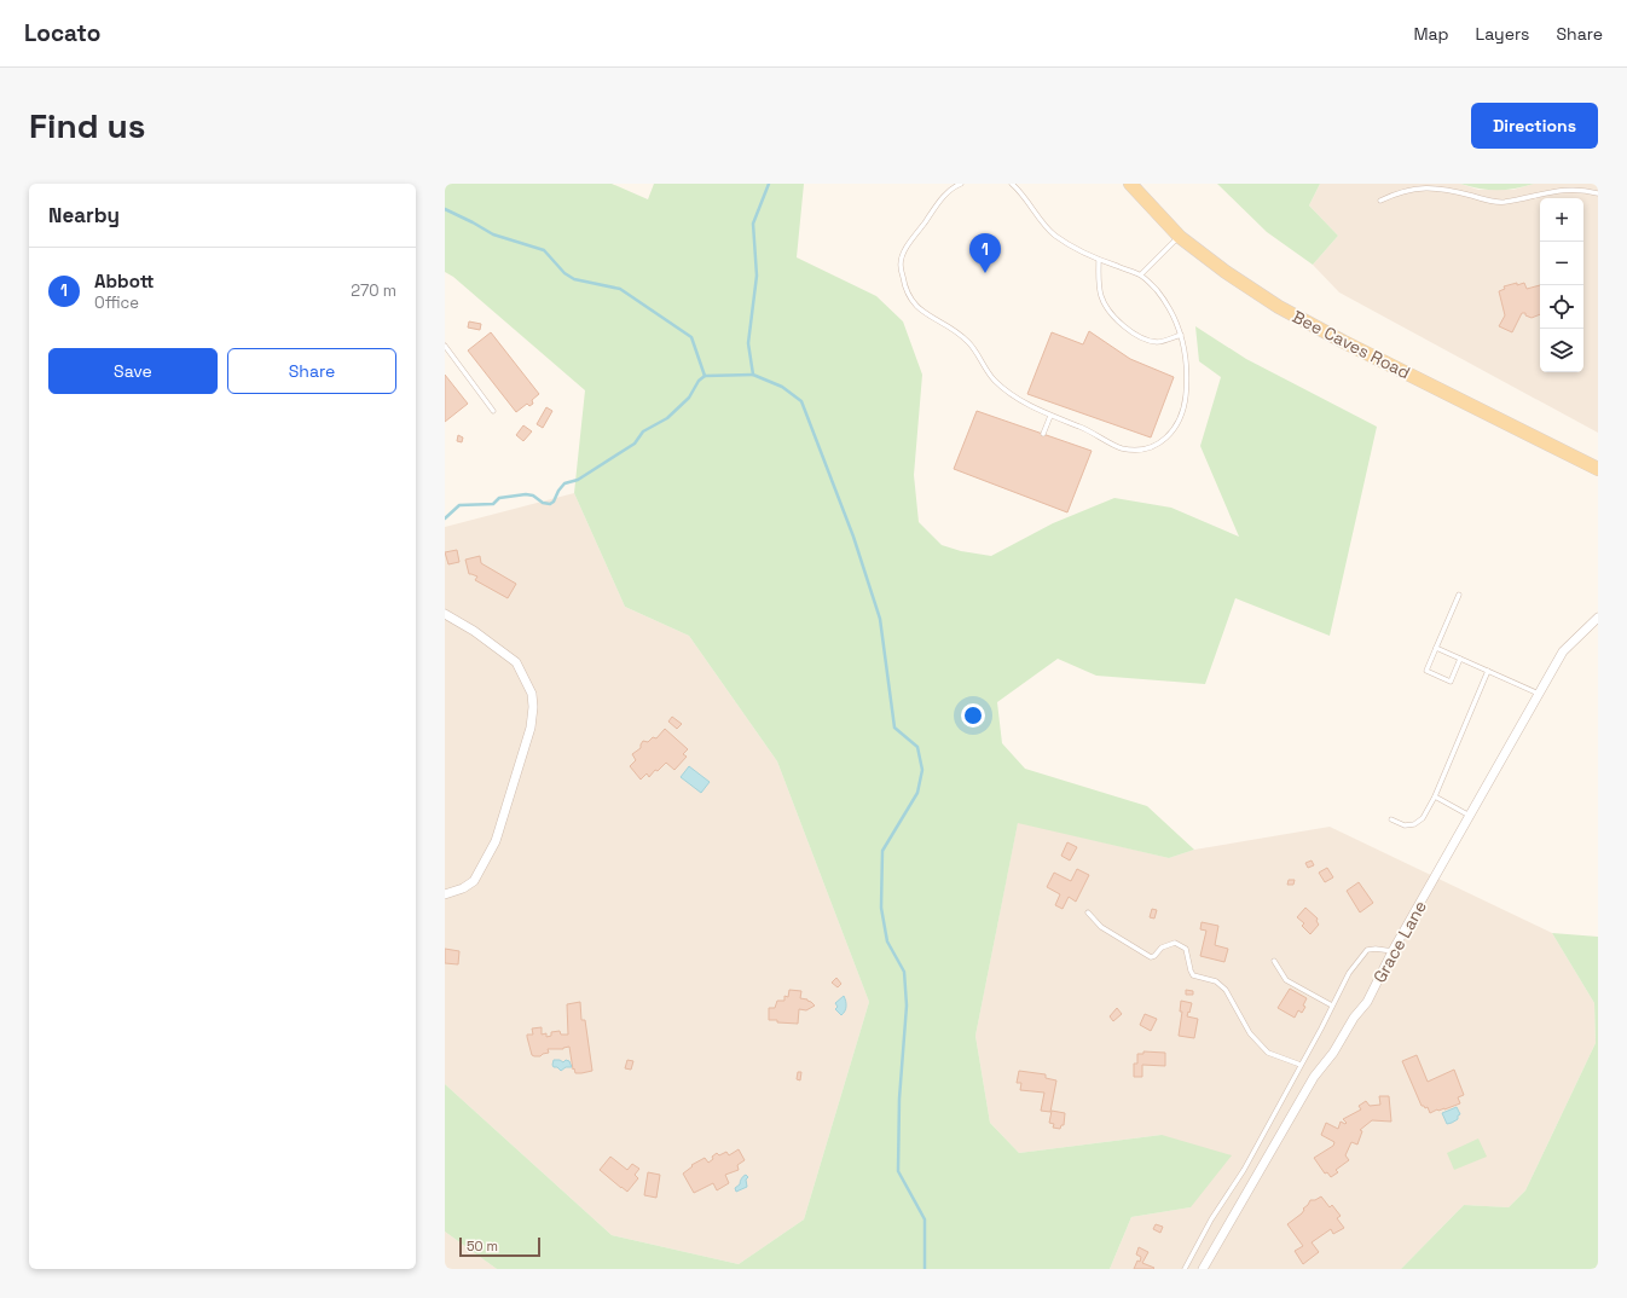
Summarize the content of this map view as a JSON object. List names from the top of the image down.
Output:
{
  "streets": {
    "main road": ["Bee Caves Road"],
    "street": ["Grace Lane"]
  },
  "scale_bar": "50 m",
  "page": {
    "header": "Locato",
    "nav": ["Map", "Layers", "Share"],
    "buttons": [
      "Directions",
      ["Save", "Share"]
    ],
    "title": "Find us",
    "heading": "Nearby",
    "map_buttons": ["+", "−"],
    "pins": "1",
    "list": [
      {
        "mark": "1",
        "name": "Abbott",
        "note": "Office",
        "value": "270 m"
      }
    ],
    "scale": "50 m"
  }
}
